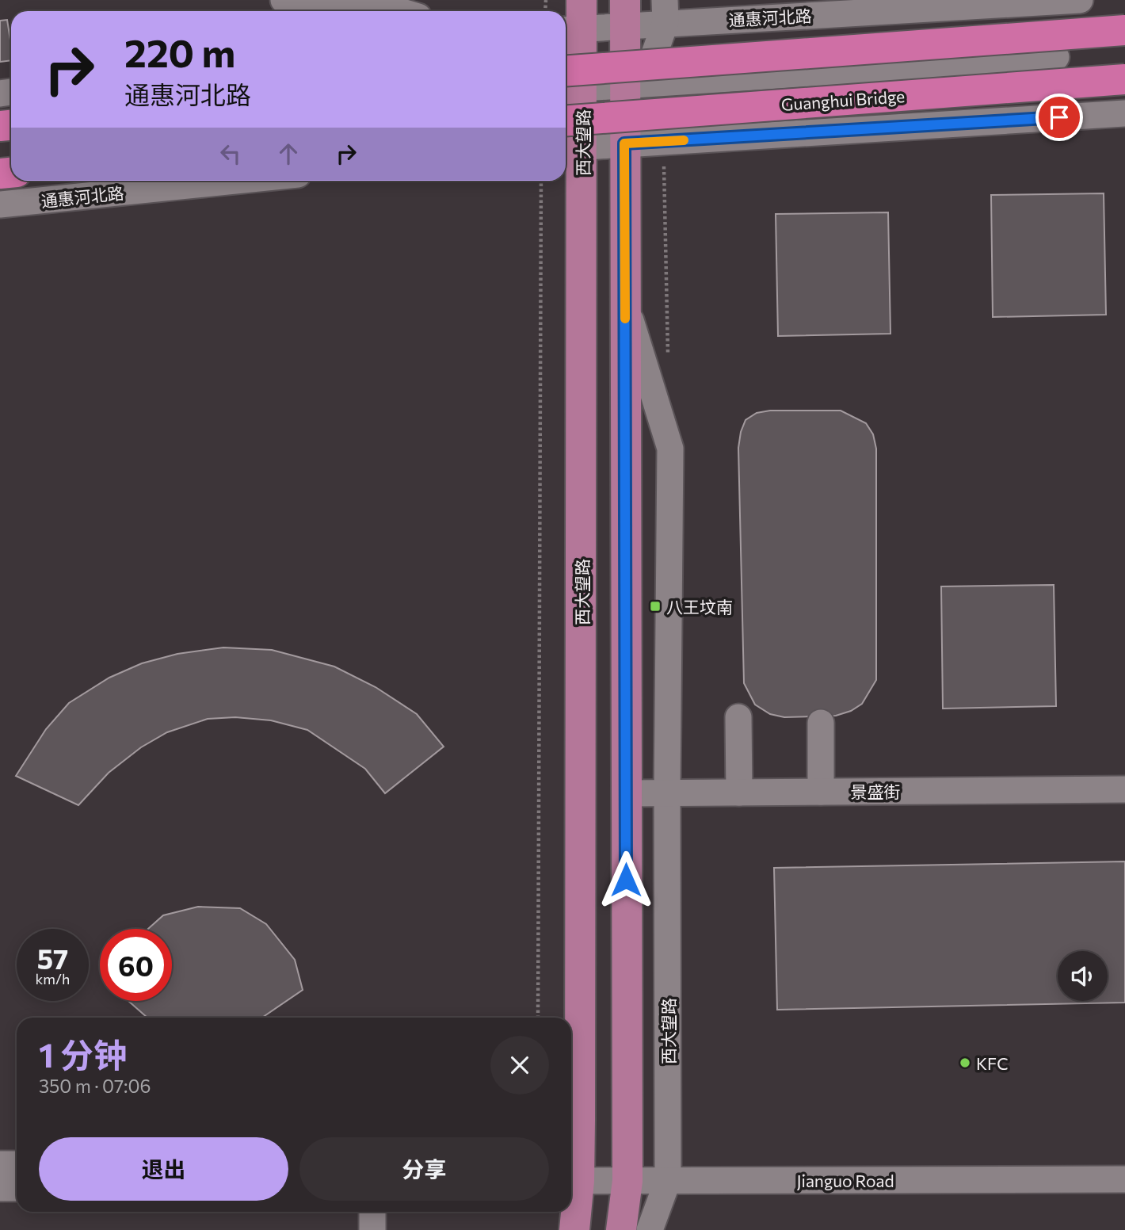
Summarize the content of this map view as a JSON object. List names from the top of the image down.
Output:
{
  "streets": {
    "highway": ["Guanghui Bridge"],
    "main road": ["西大望路"],
    "street": ["通惠河北路", "景盛街", "Jianguo Road"]
  },
  "crossings": [
    ["通惠河北路", "西大望路"],
    ["西大望路", "景盛街"],
    ["西大望路", "Jianguo Road"]
  ],
  "places": {
    "transit": ["八王坟南"],
    "other": ["KFC"]
  },
  "page": {
    "turn": ["220 m", "通惠河北路"],
    "speed": "57 km/h",
    "limit": "60",
    "heading": ["1 分钟", "350 m · 07:06"],
    "buttons": ["退出", "分享"]
  }
}
